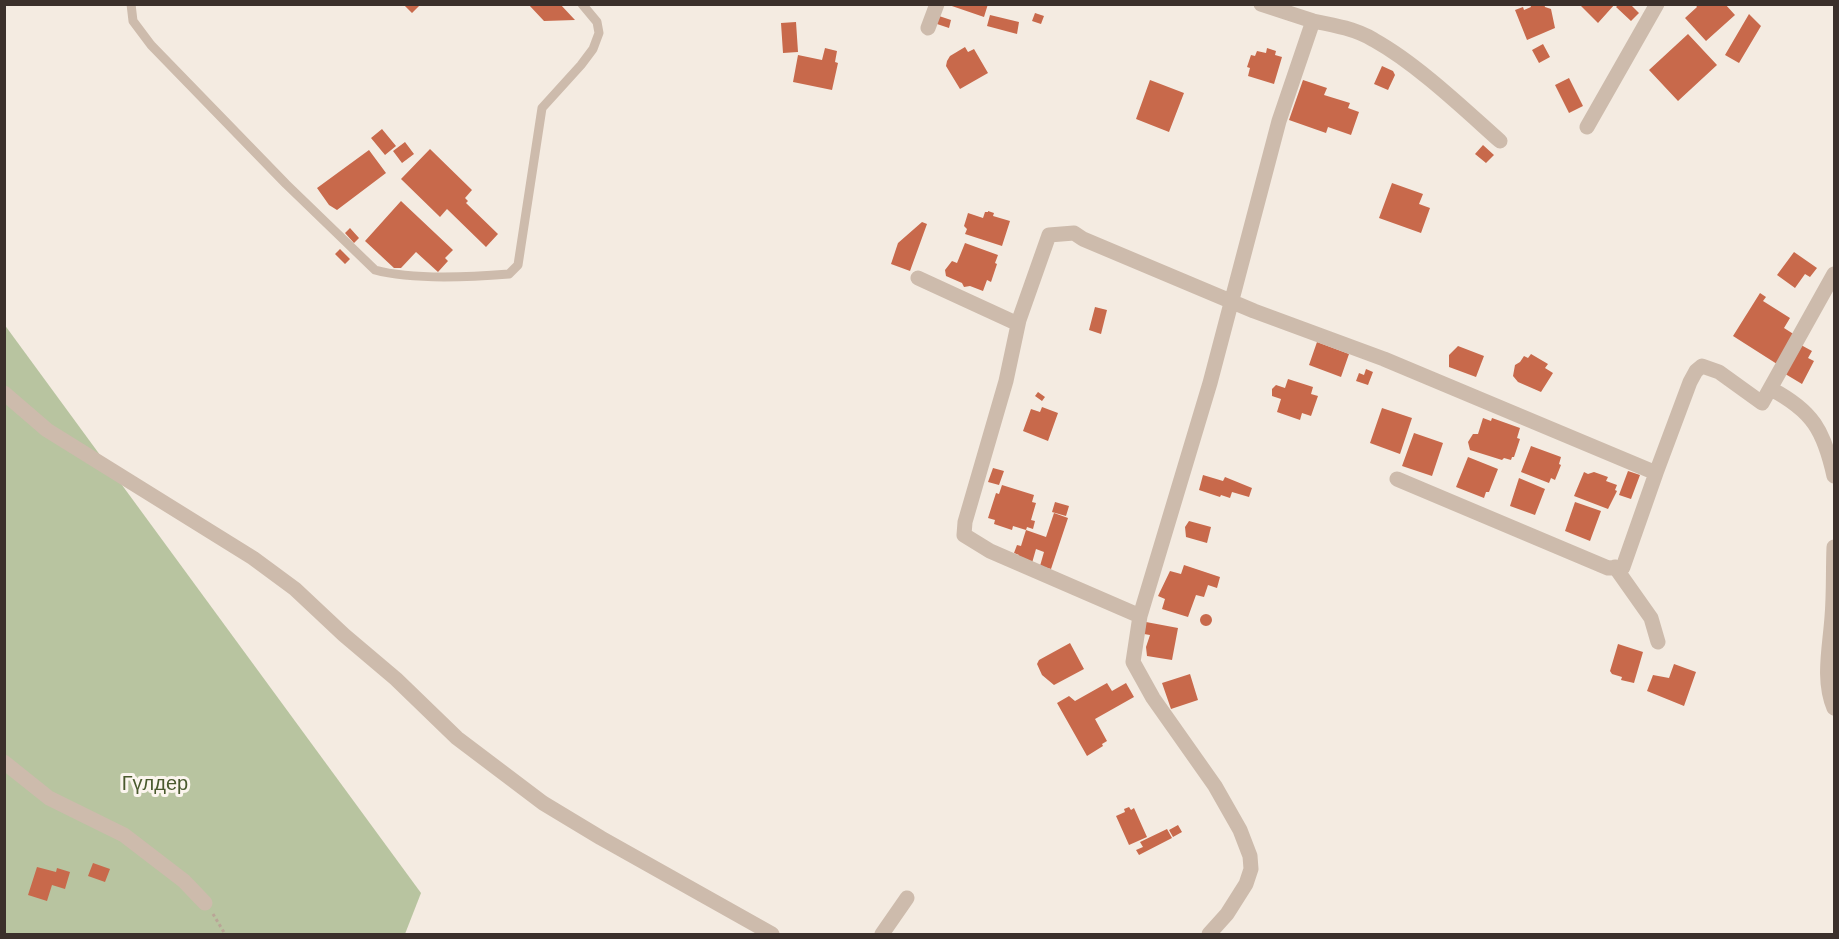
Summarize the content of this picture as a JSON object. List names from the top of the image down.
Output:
{
  "parks": ["Гүлдер"]
}
